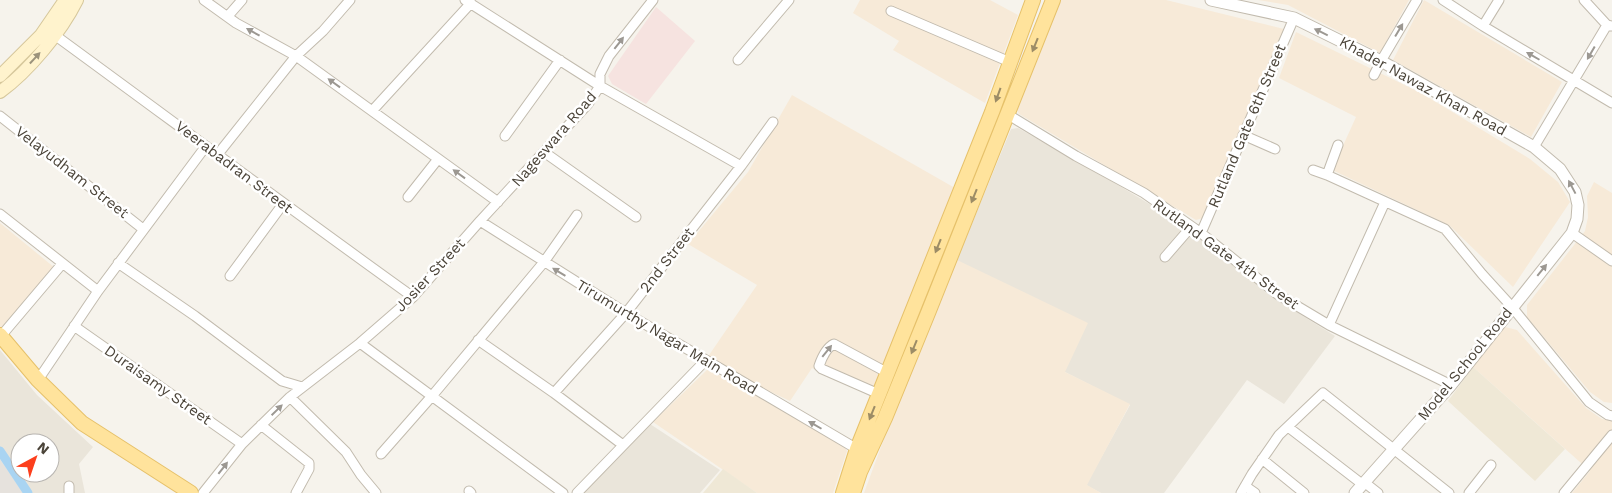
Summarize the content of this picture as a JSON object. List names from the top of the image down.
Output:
{
  "streets": {
    "street": [
      "Khader Nawaz Khan Road",
      "Rutland Gate 6th Street",
      "Nageswara Road",
      "Veerabadran Street",
      "Velayudham Street",
      "Rutland Gate 4th Street",
      "2nd Street",
      "Josier Street",
      "Tirumurthy Nagar Main Road",
      "Model School Road",
      "Duraisamy Street"
    ]
  },
  "crossings": [
    ["Khader Nawaz Khan Road", "Rutland Gate 6th Street"],
    ["Khader Nawaz Khan Road", "Model School Road"],
    ["Rutland Gate 6th Street", "Rutland Gate 4th Street"],
    ["Nageswara Road", "Josier Street"],
    ["Veerabadran Street", "Josier Street"],
    ["Rutland Gate 4th Street", "Model School Road"],
    ["2nd Street", "Tirumurthy Nagar Main Road"],
    ["Josier Street", "Tirumurthy Nagar Main Road"],
    ["Josier Street", "Duraisamy Street"]
  ],
  "one_way": ["Khader Nawaz Khan Road", "Tirumurthy Nagar Main Road"],
  "north": "top right"
}
